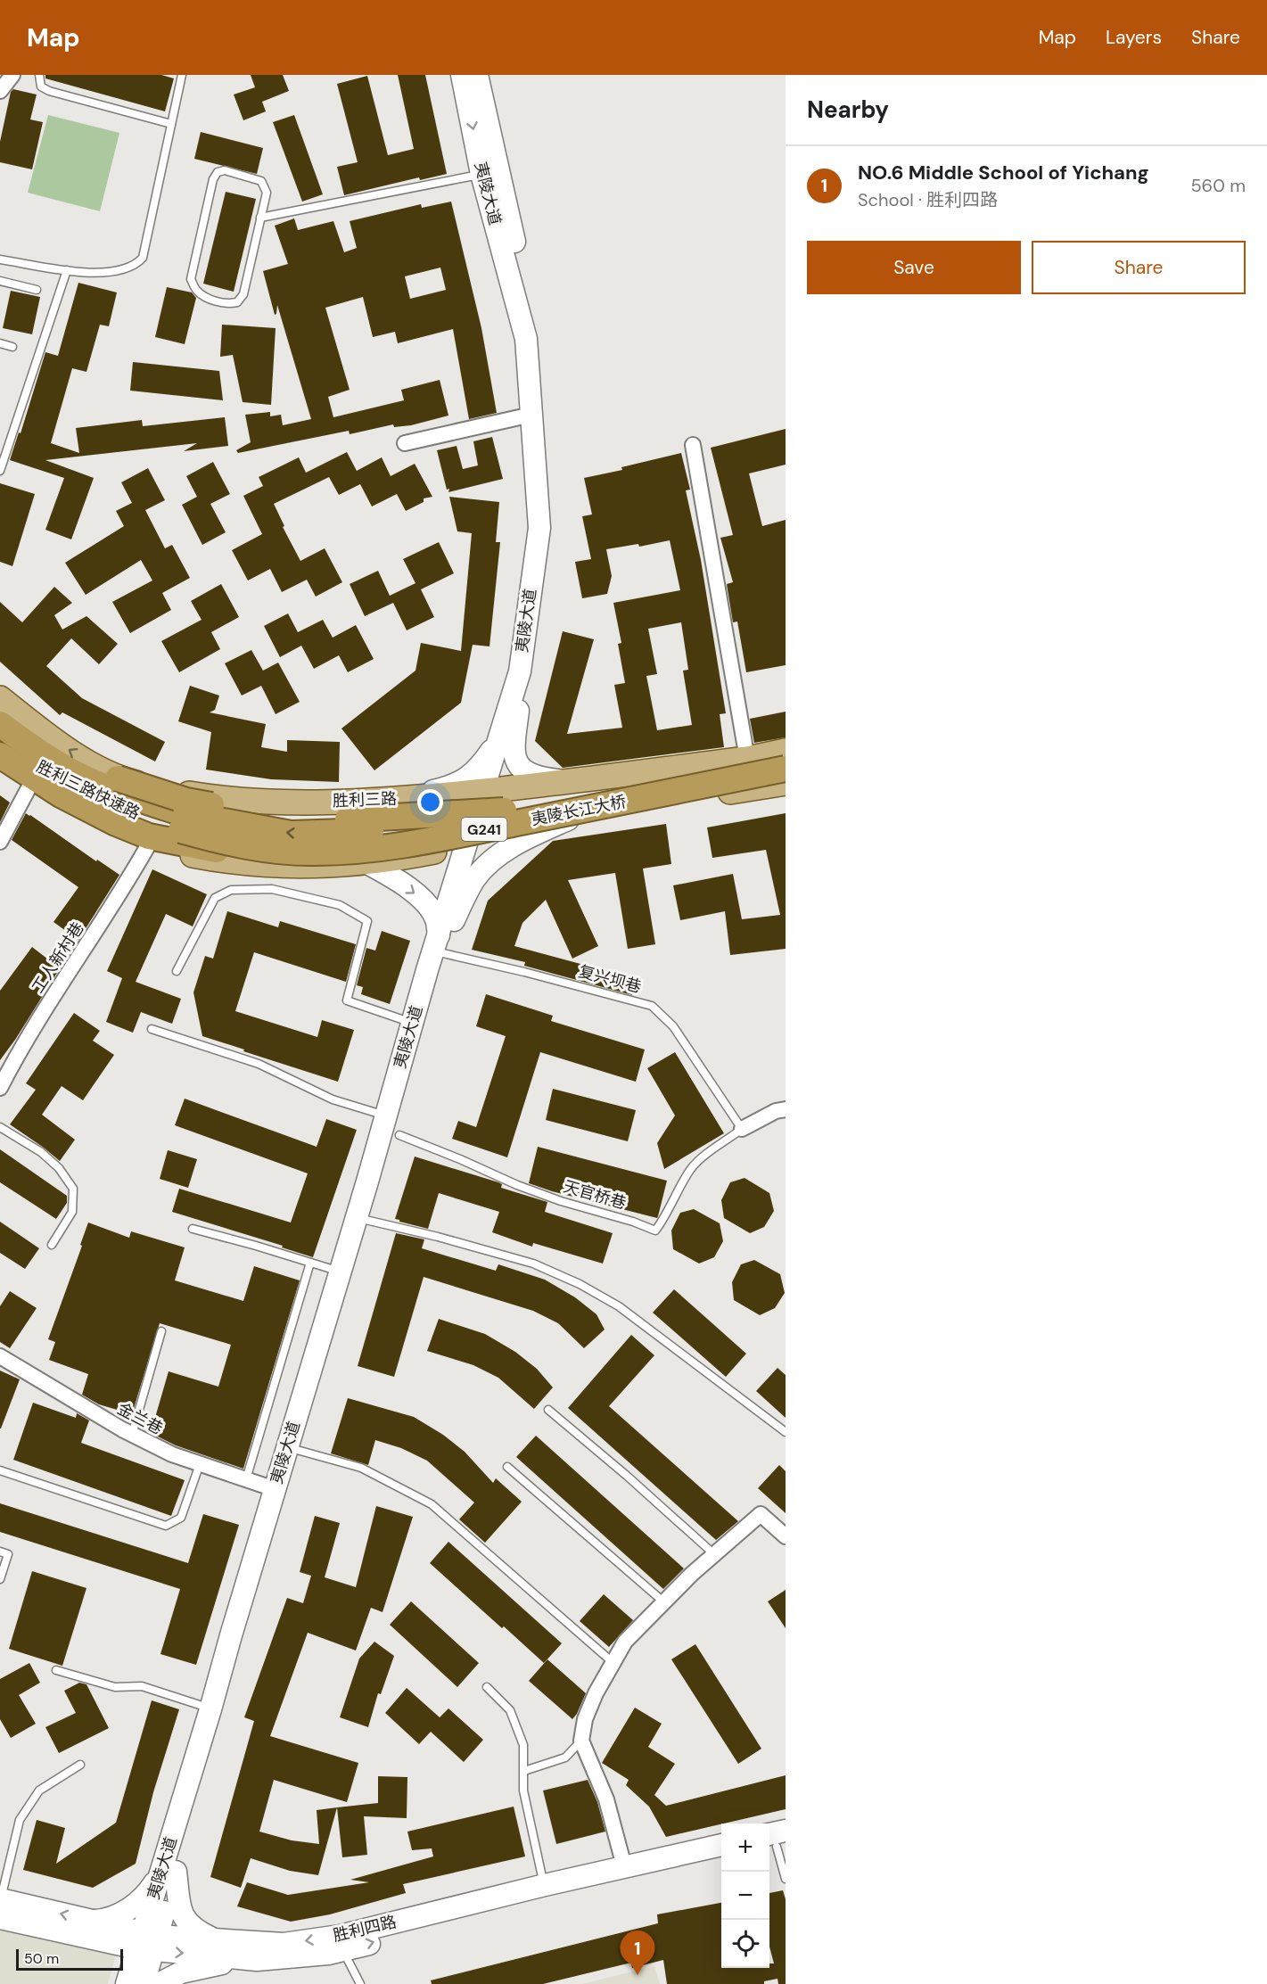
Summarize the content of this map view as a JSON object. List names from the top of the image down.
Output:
{
  "streets": {
    "highway": ["胜利三路快速路", "夷陵长江大桥", "G241"],
    "main road": ["夷陵大道", "胜利三路", "胜利四路"],
    "street": ["工人新村巷", "金兰巷"],
    "lane": ["复兴坝巷", "天官桥巷"]
  },
  "crossings": [
    ["夷陵大道", "胜利三路"],
    ["夷陵大道", "夷陵长江大桥"],
    ["夷陵大道", "复兴坝巷"],
    ["夷陵大道", "金兰巷"],
    ["夷陵大道", "胜利四路"],
    ["胜利三路快速路", "夷陵长江大桥"],
    ["胜利三路", "夷陵长江大桥"],
    ["复兴坝巷", "天官桥巷"]
  ],
  "scale_bar": "50 m",
  "page": {
    "header": "Map",
    "nav": ["Map", "Layers", "Share"],
    "heading": "Nearby",
    "list": [
      {
        "mark": "1",
        "name": "NO.6 Middle School of Yichang",
        "note": "School · 胜利四路",
        "value": "560 m"
      }
    ],
    "buttons": ["Save", "Share"],
    "map_buttons": ["+", "−"],
    "pins": "1",
    "scale": "50 m"
  }
}
